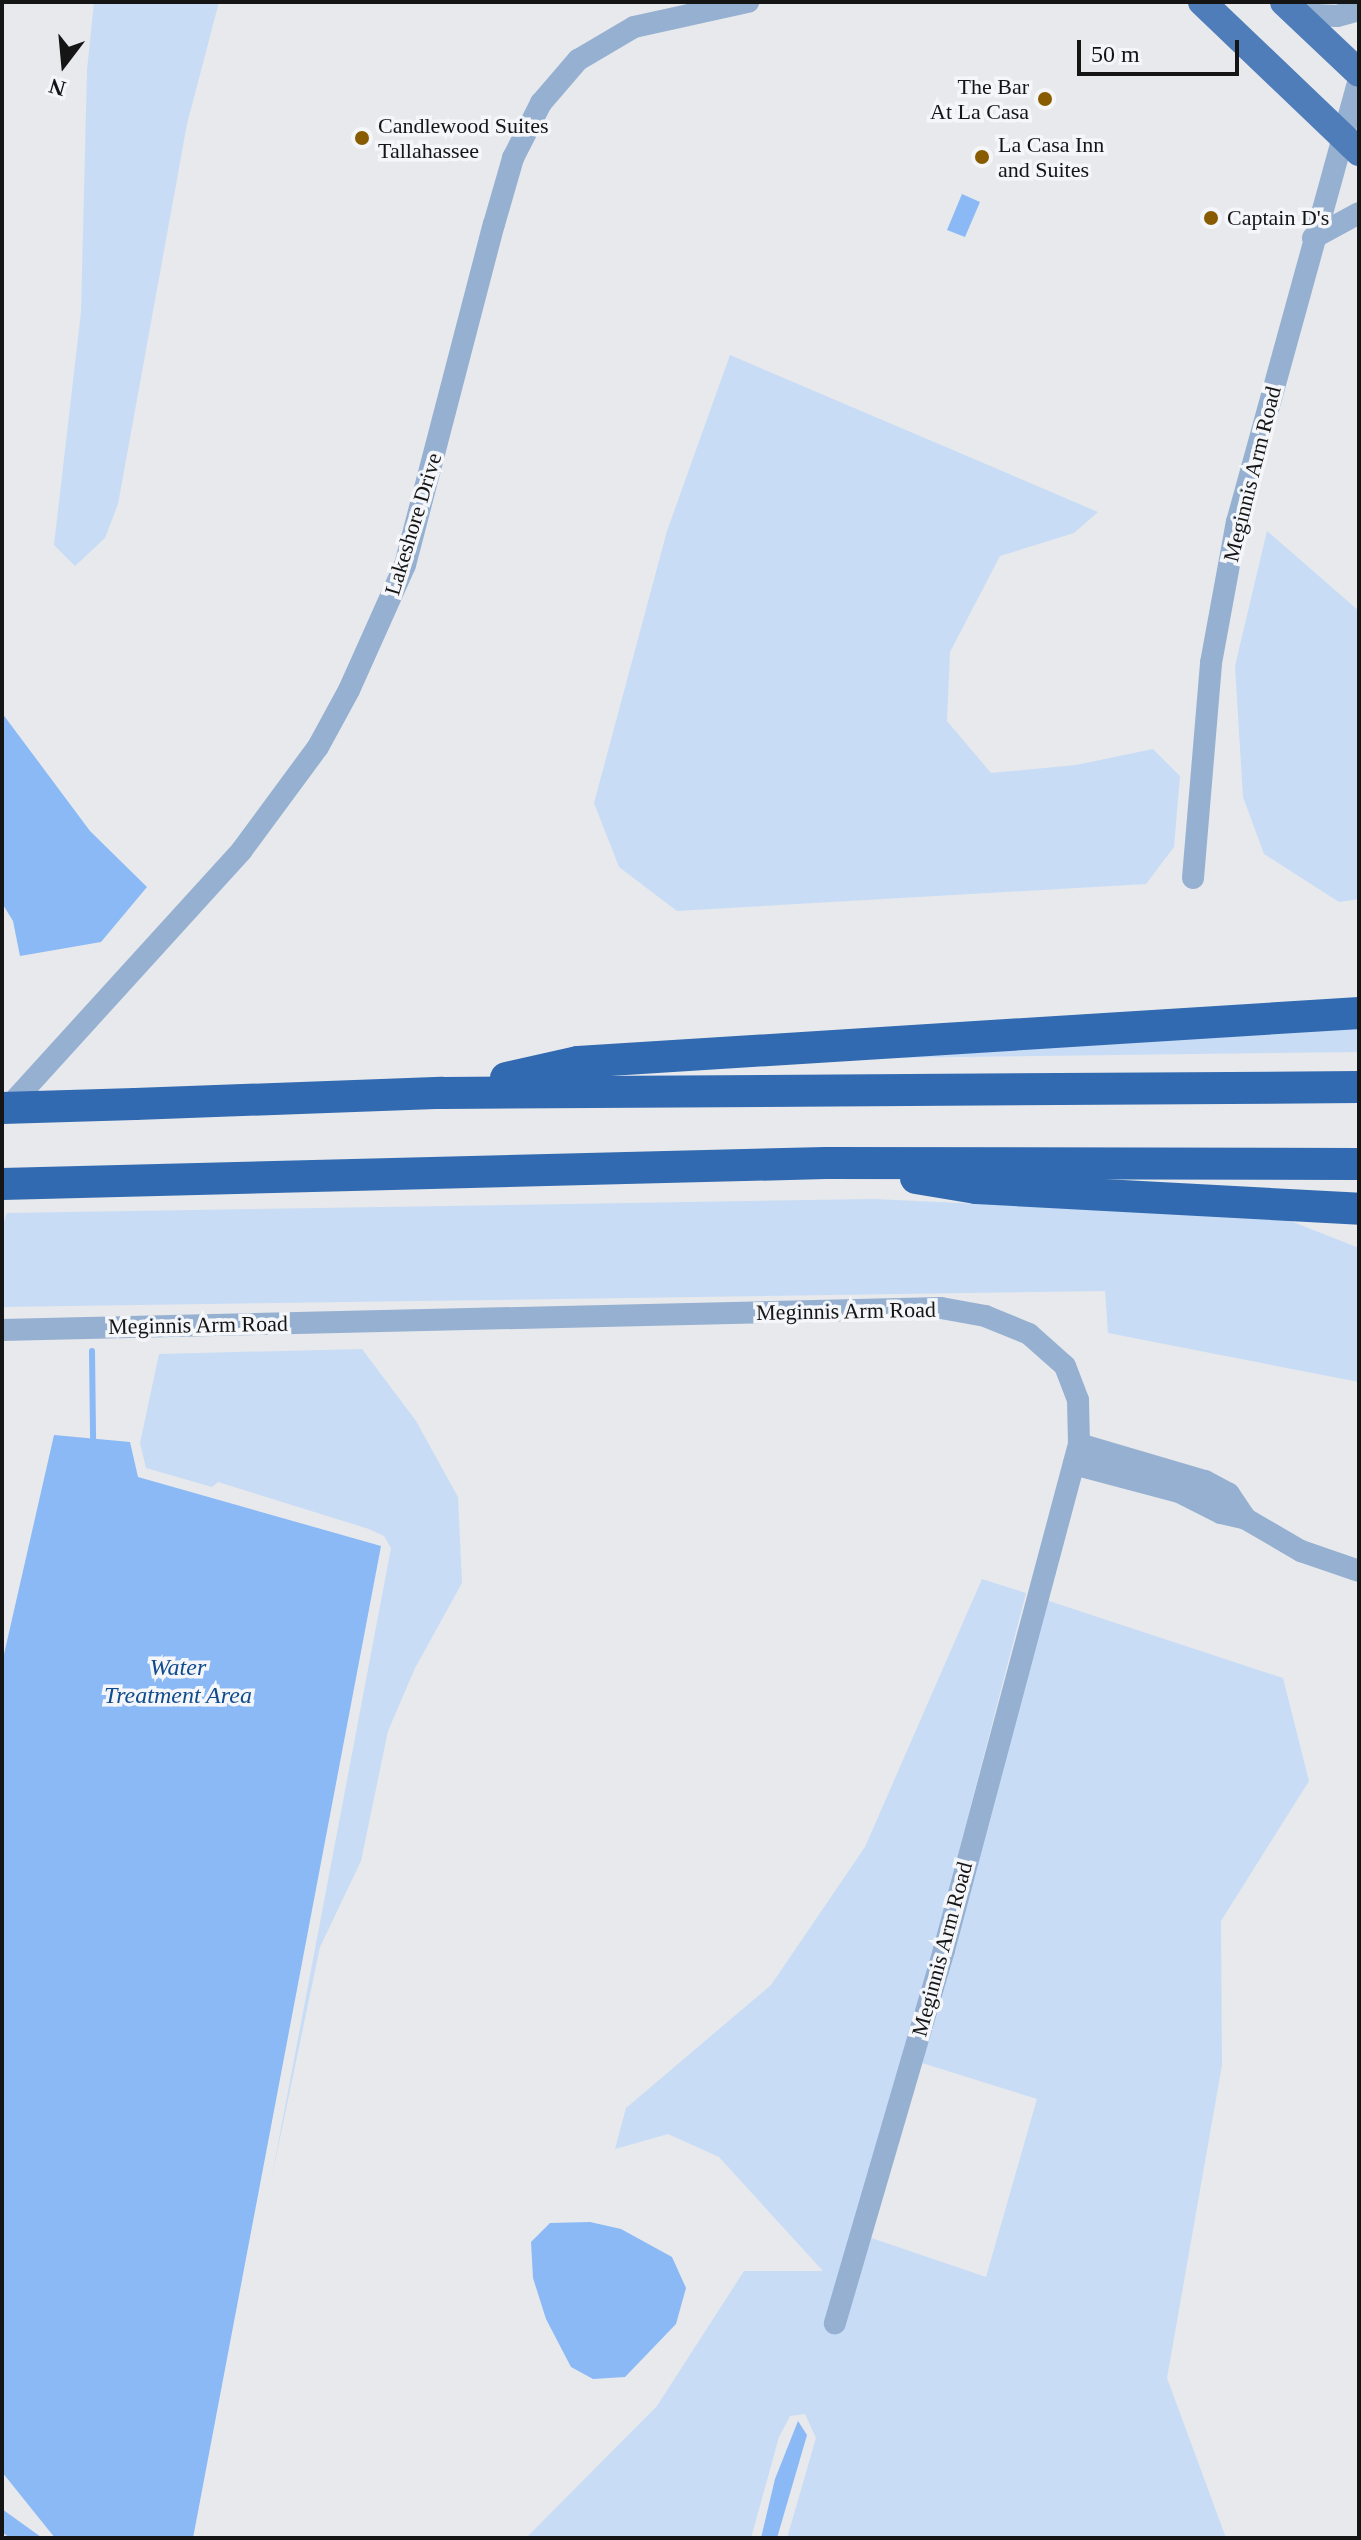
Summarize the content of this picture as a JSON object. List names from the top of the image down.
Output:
{
  "streets": {
    "street": ["Meginnis Arm Road", "Lakeshore Drive"]
  },
  "water": ["Water Treatment Area"],
  "places": [
    "The Bar At La Casa",
    "Candlewood Suites Tallahassee",
    "La Casa Inn and Suites",
    "Captain D's"
  ],
  "scale_bar": "50 m",
  "north": "bottom"
}
